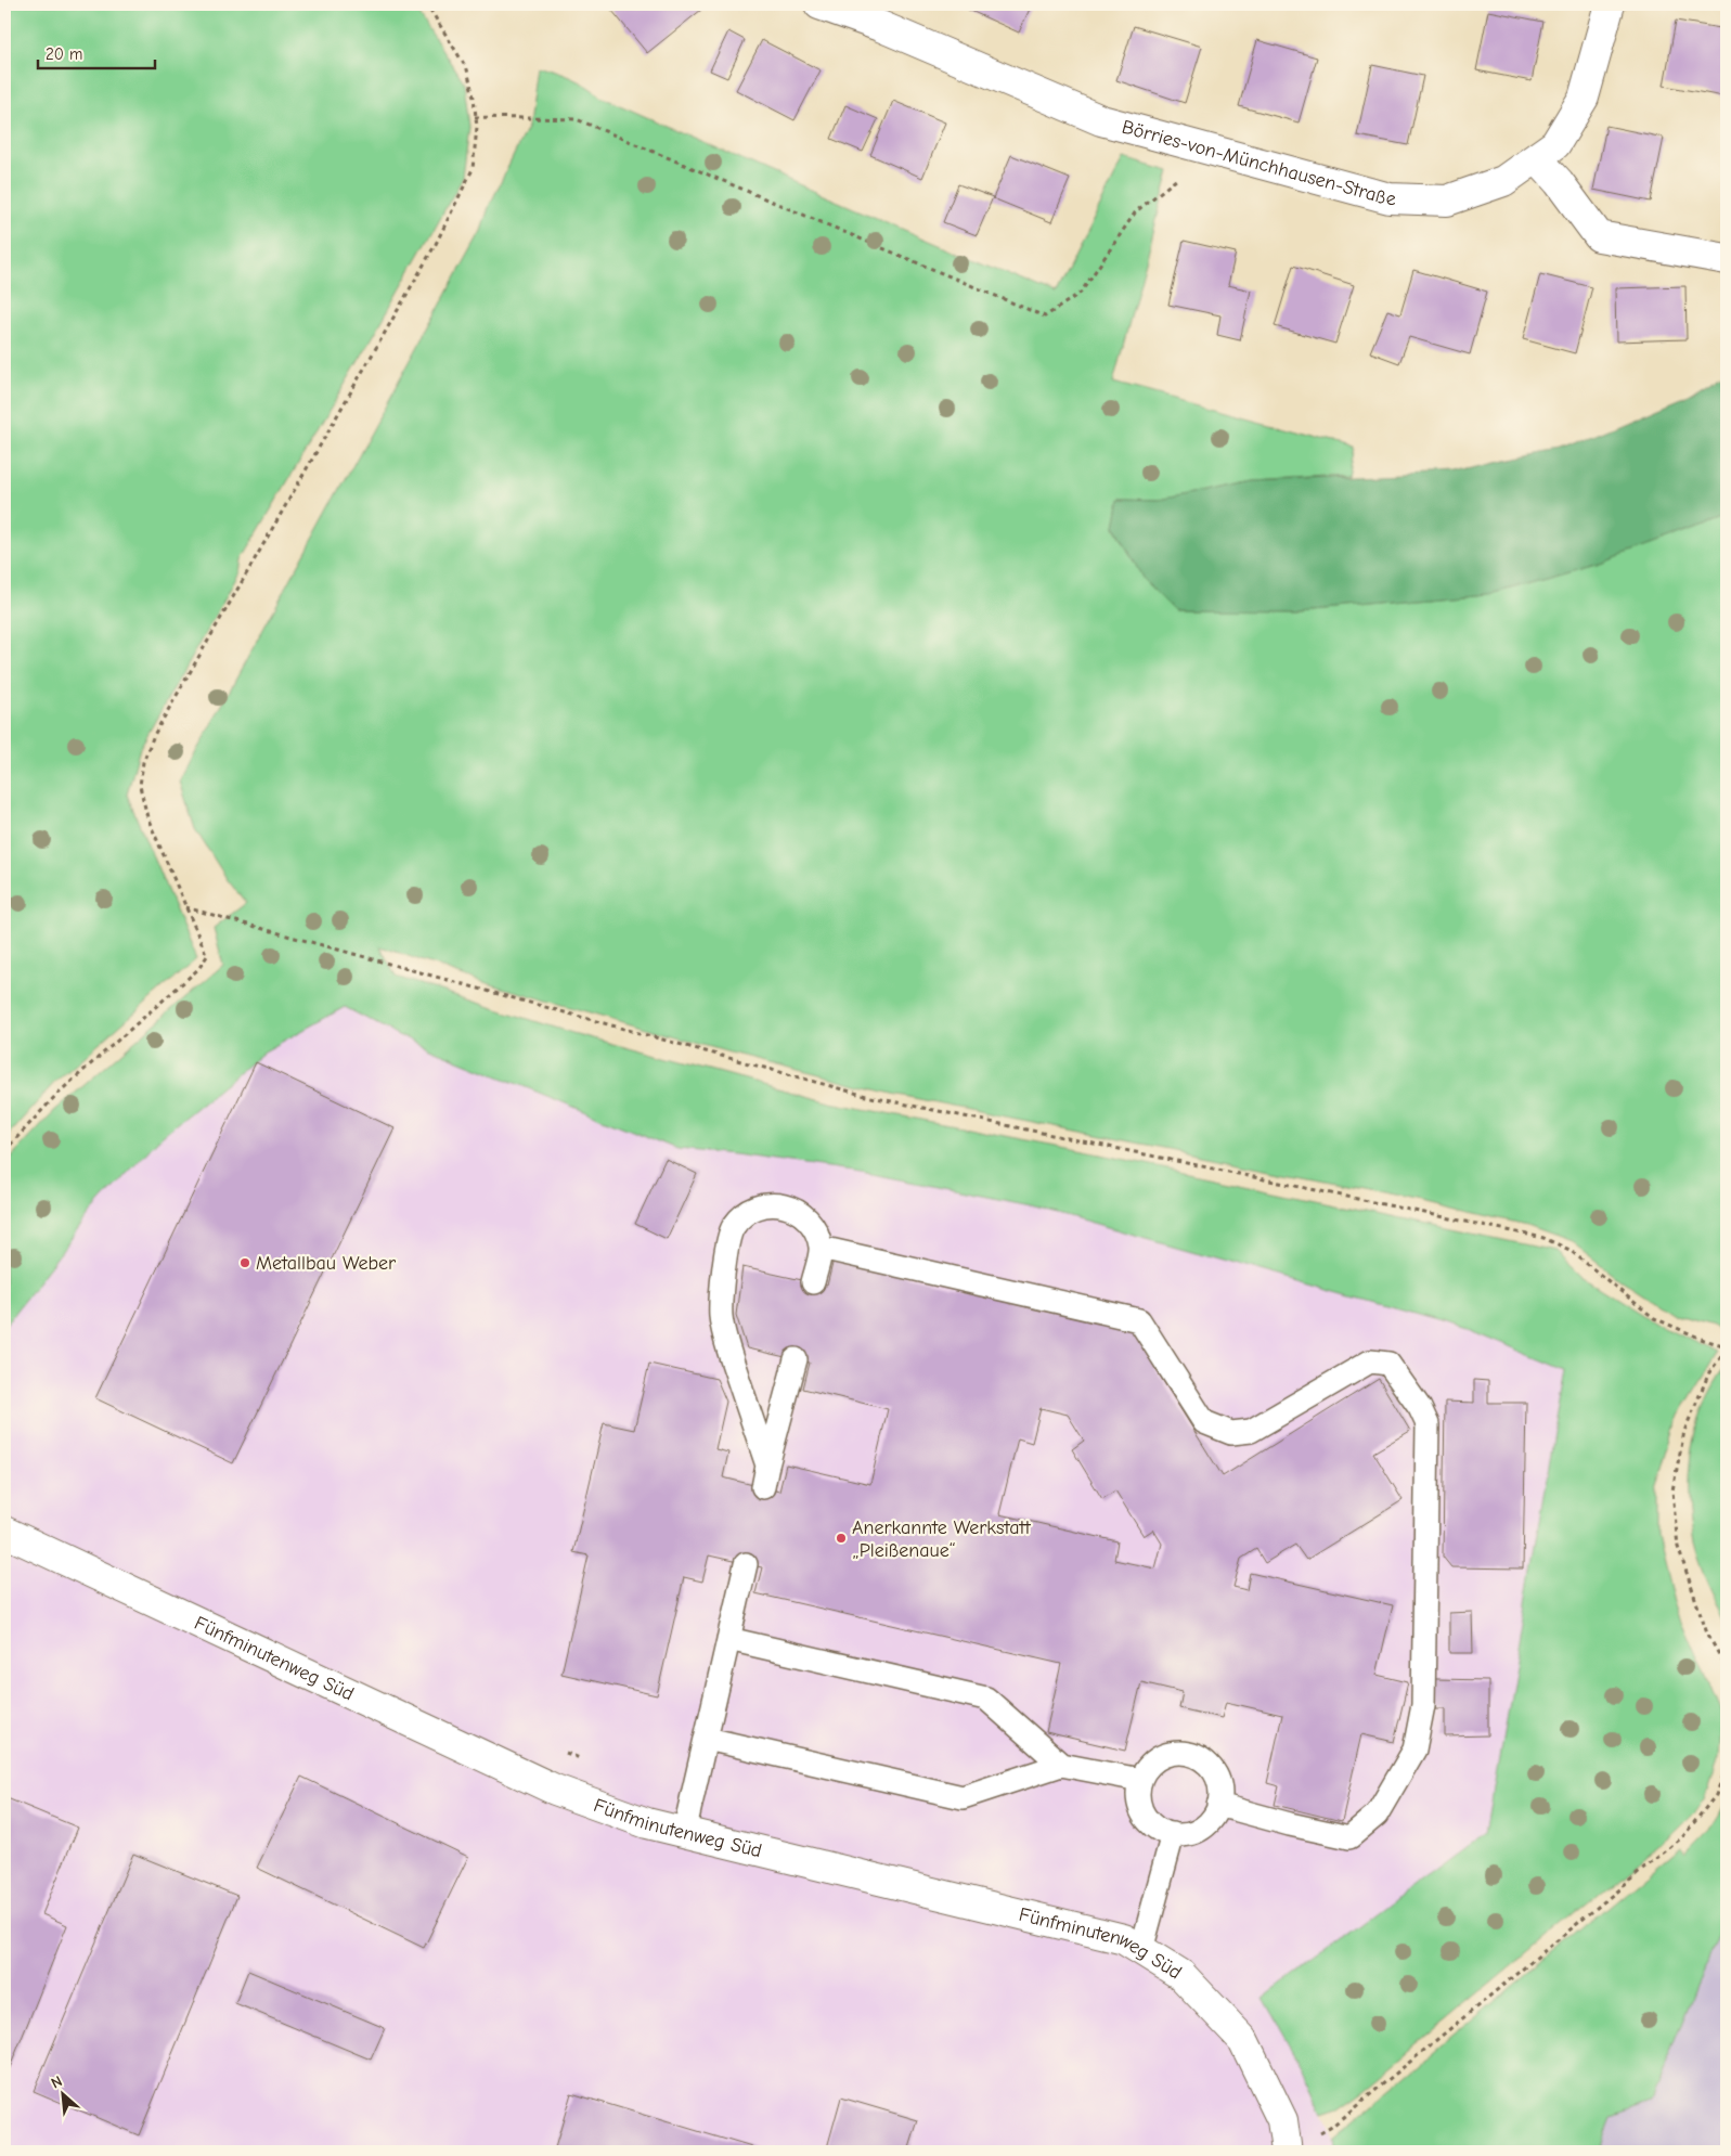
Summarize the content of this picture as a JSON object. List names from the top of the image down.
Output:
{
  "streets": {
    "street": ["Börries-von-Münchhausen-Straße", "Fünfminutenweg Süd"]
  },
  "places": ["Metallbau Weber", "Anerkannte Werkstatt „Pleißenaue“"],
  "scale_bar": "20 m",
  "north": "top left"
}
